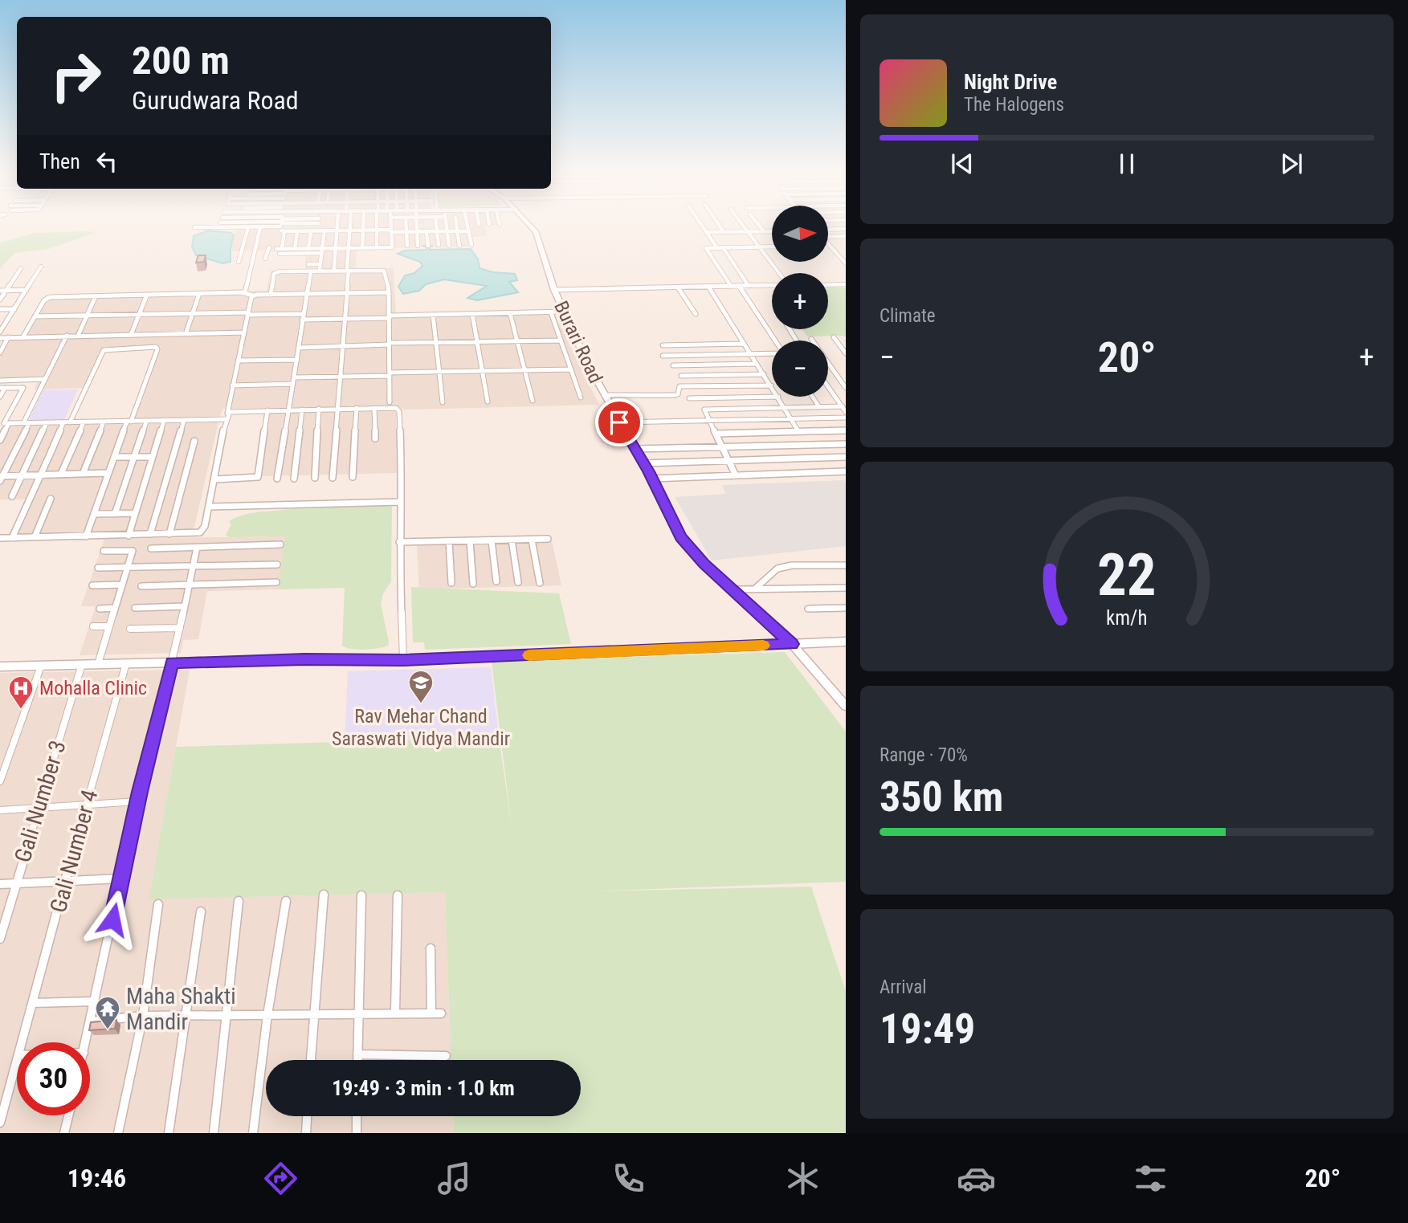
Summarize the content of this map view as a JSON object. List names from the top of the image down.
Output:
{
  "streets": {
    "main road": ["Burari Road"],
    "street": ["Gali Number 3", "Gali Number 4"]
  },
  "places": {
    "school or university": ["Rav Mehar Chand Saraswati Vidya Mandir"],
    "hospital": ["Mohalla Clinic"],
    "temple": ["Maha Shakti Mandir"]
  },
  "north": "right",
  "page": {
    "turn": ["200 m", "Gurudwara Road"],
    "song": ["Night Drive", "The Halogens"],
    "then": "Then",
    "map_buttons": ["+", "−"],
    "tile": [
      "Climate",
      ["Range · 70%", "350 km"],
      ["Arrival", "19:49"]
    ],
    "heat": ["−", "20°", "+"],
    "limit": "30",
    "trip": "19:49 · 3 min · 1.0 km",
    "tabs": ["19:46", "20°"],
    "gauge": ["22", "km/h"]
  }
}
